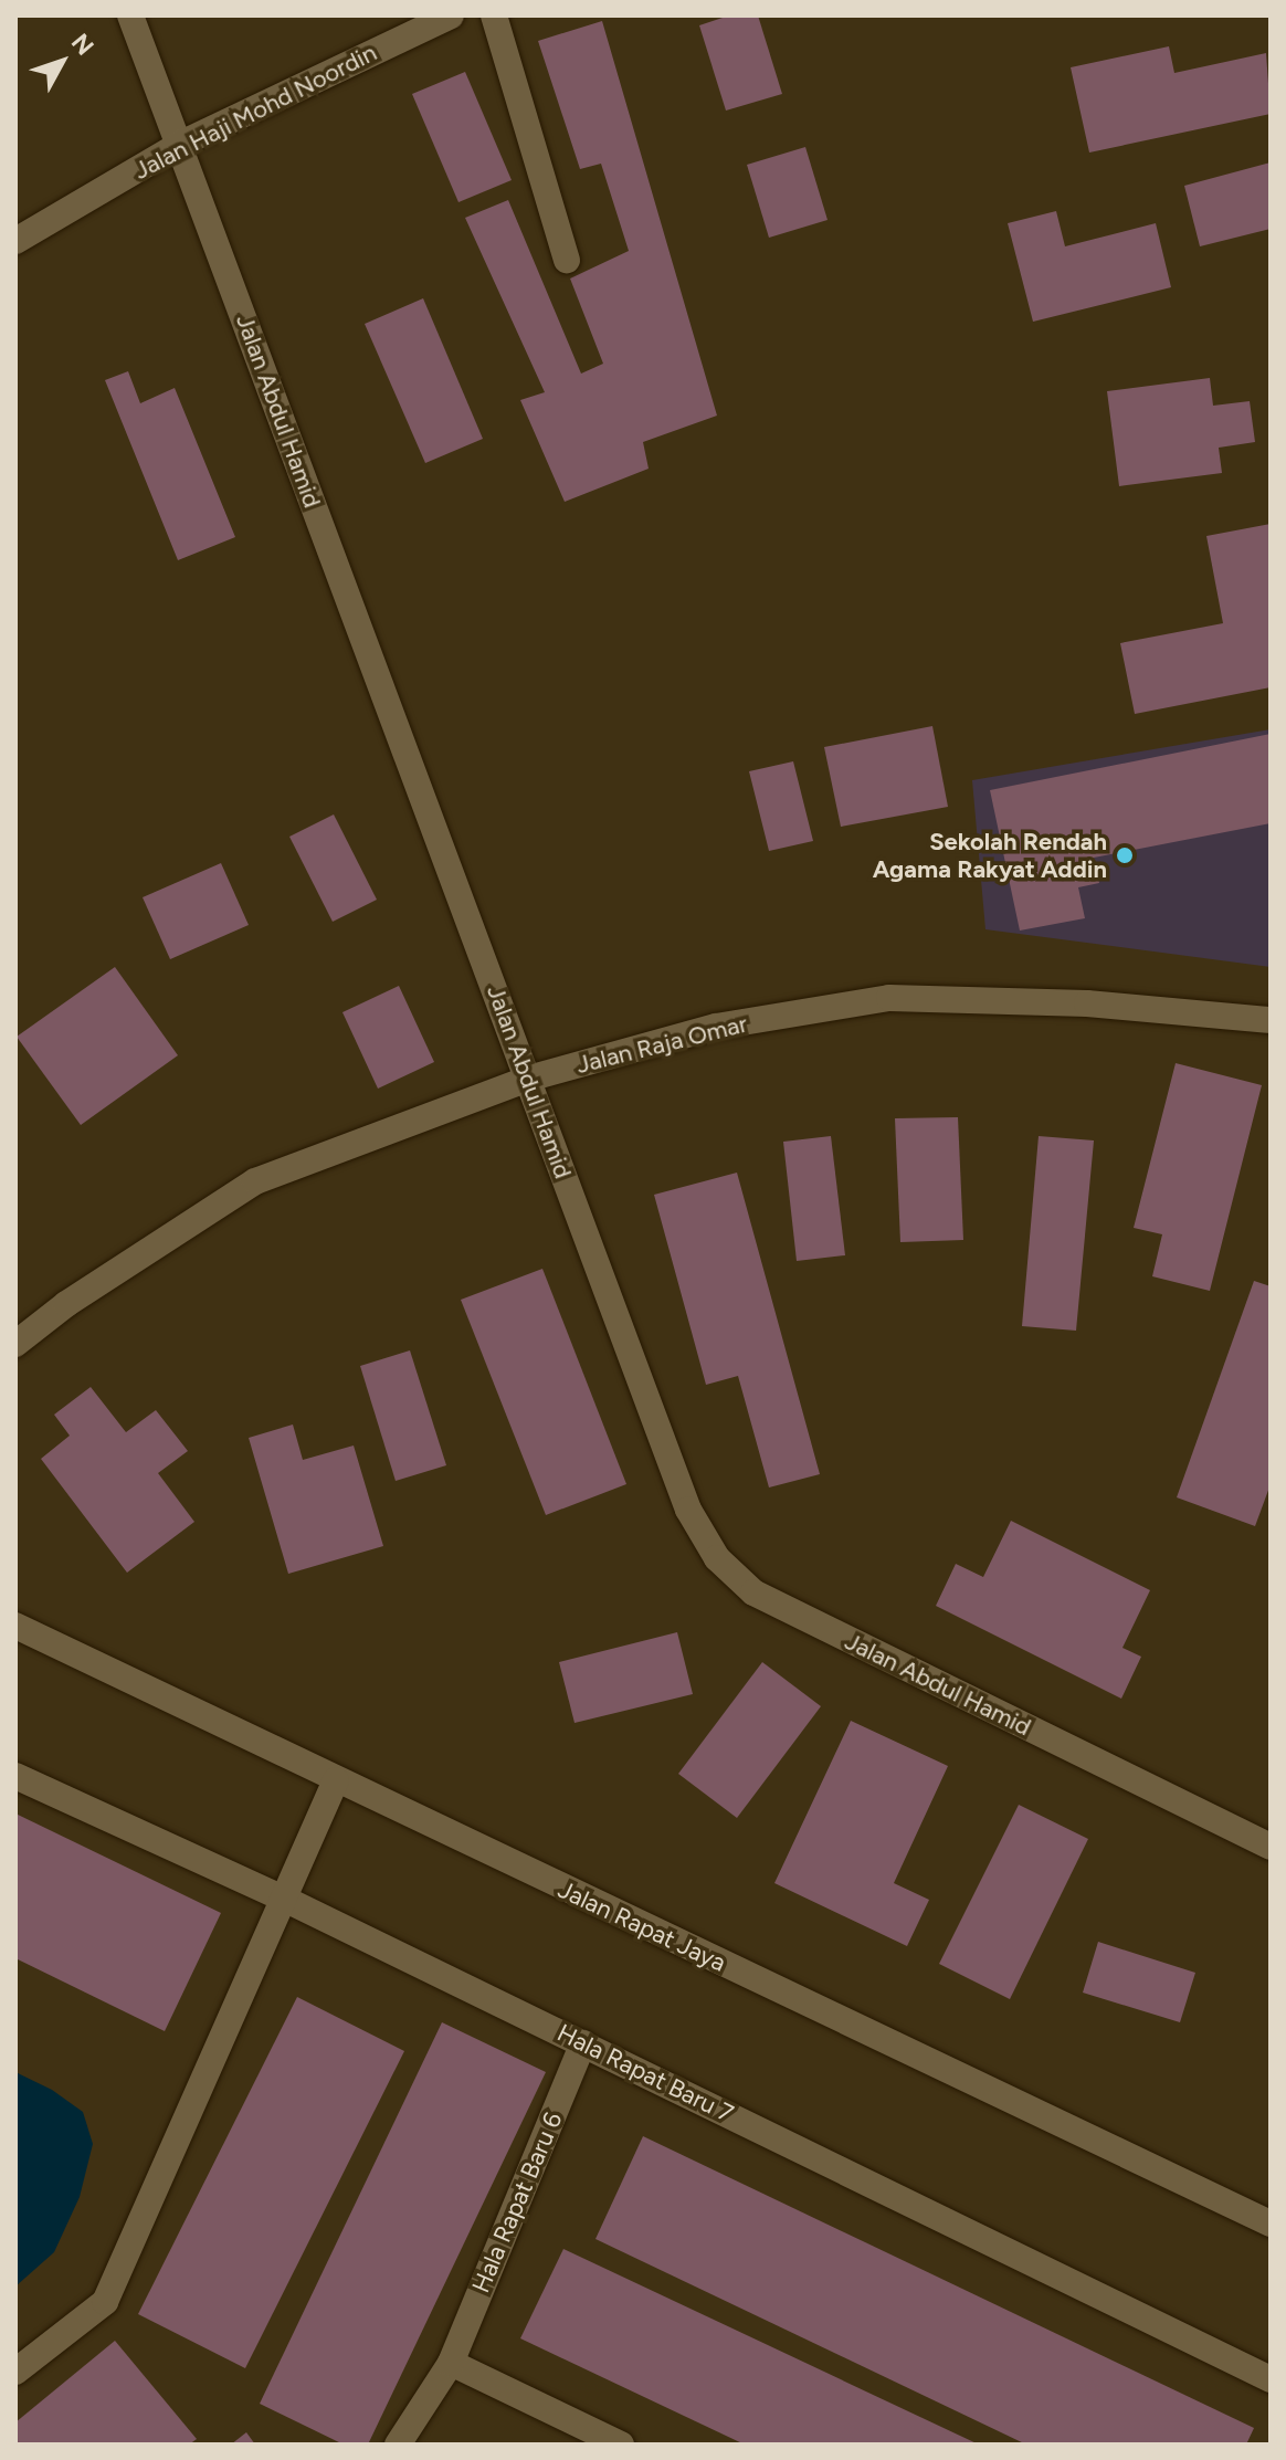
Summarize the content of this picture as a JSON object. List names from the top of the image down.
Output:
{
  "streets": {
    "street": [
      "Jalan Haji Mohd Noordin",
      "Jalan Abdul Hamid",
      "Jalan Raja Omar",
      "Jalan Rapat Jaya",
      "Hala Rapat Baru 7",
      "Hala Rapat Baru 6"
    ]
  },
  "crossings": [
    ["Jalan Haji Mohd Noordin", "Jalan Abdul Hamid"],
    ["Jalan Abdul Hamid", "Jalan Raja Omar"],
    ["Hala Rapat Baru 7", "Hala Rapat Baru 6"]
  ],
  "places": ["Sekolah Rendah Agama Rakyat Addin"],
  "north": "top right"
}
